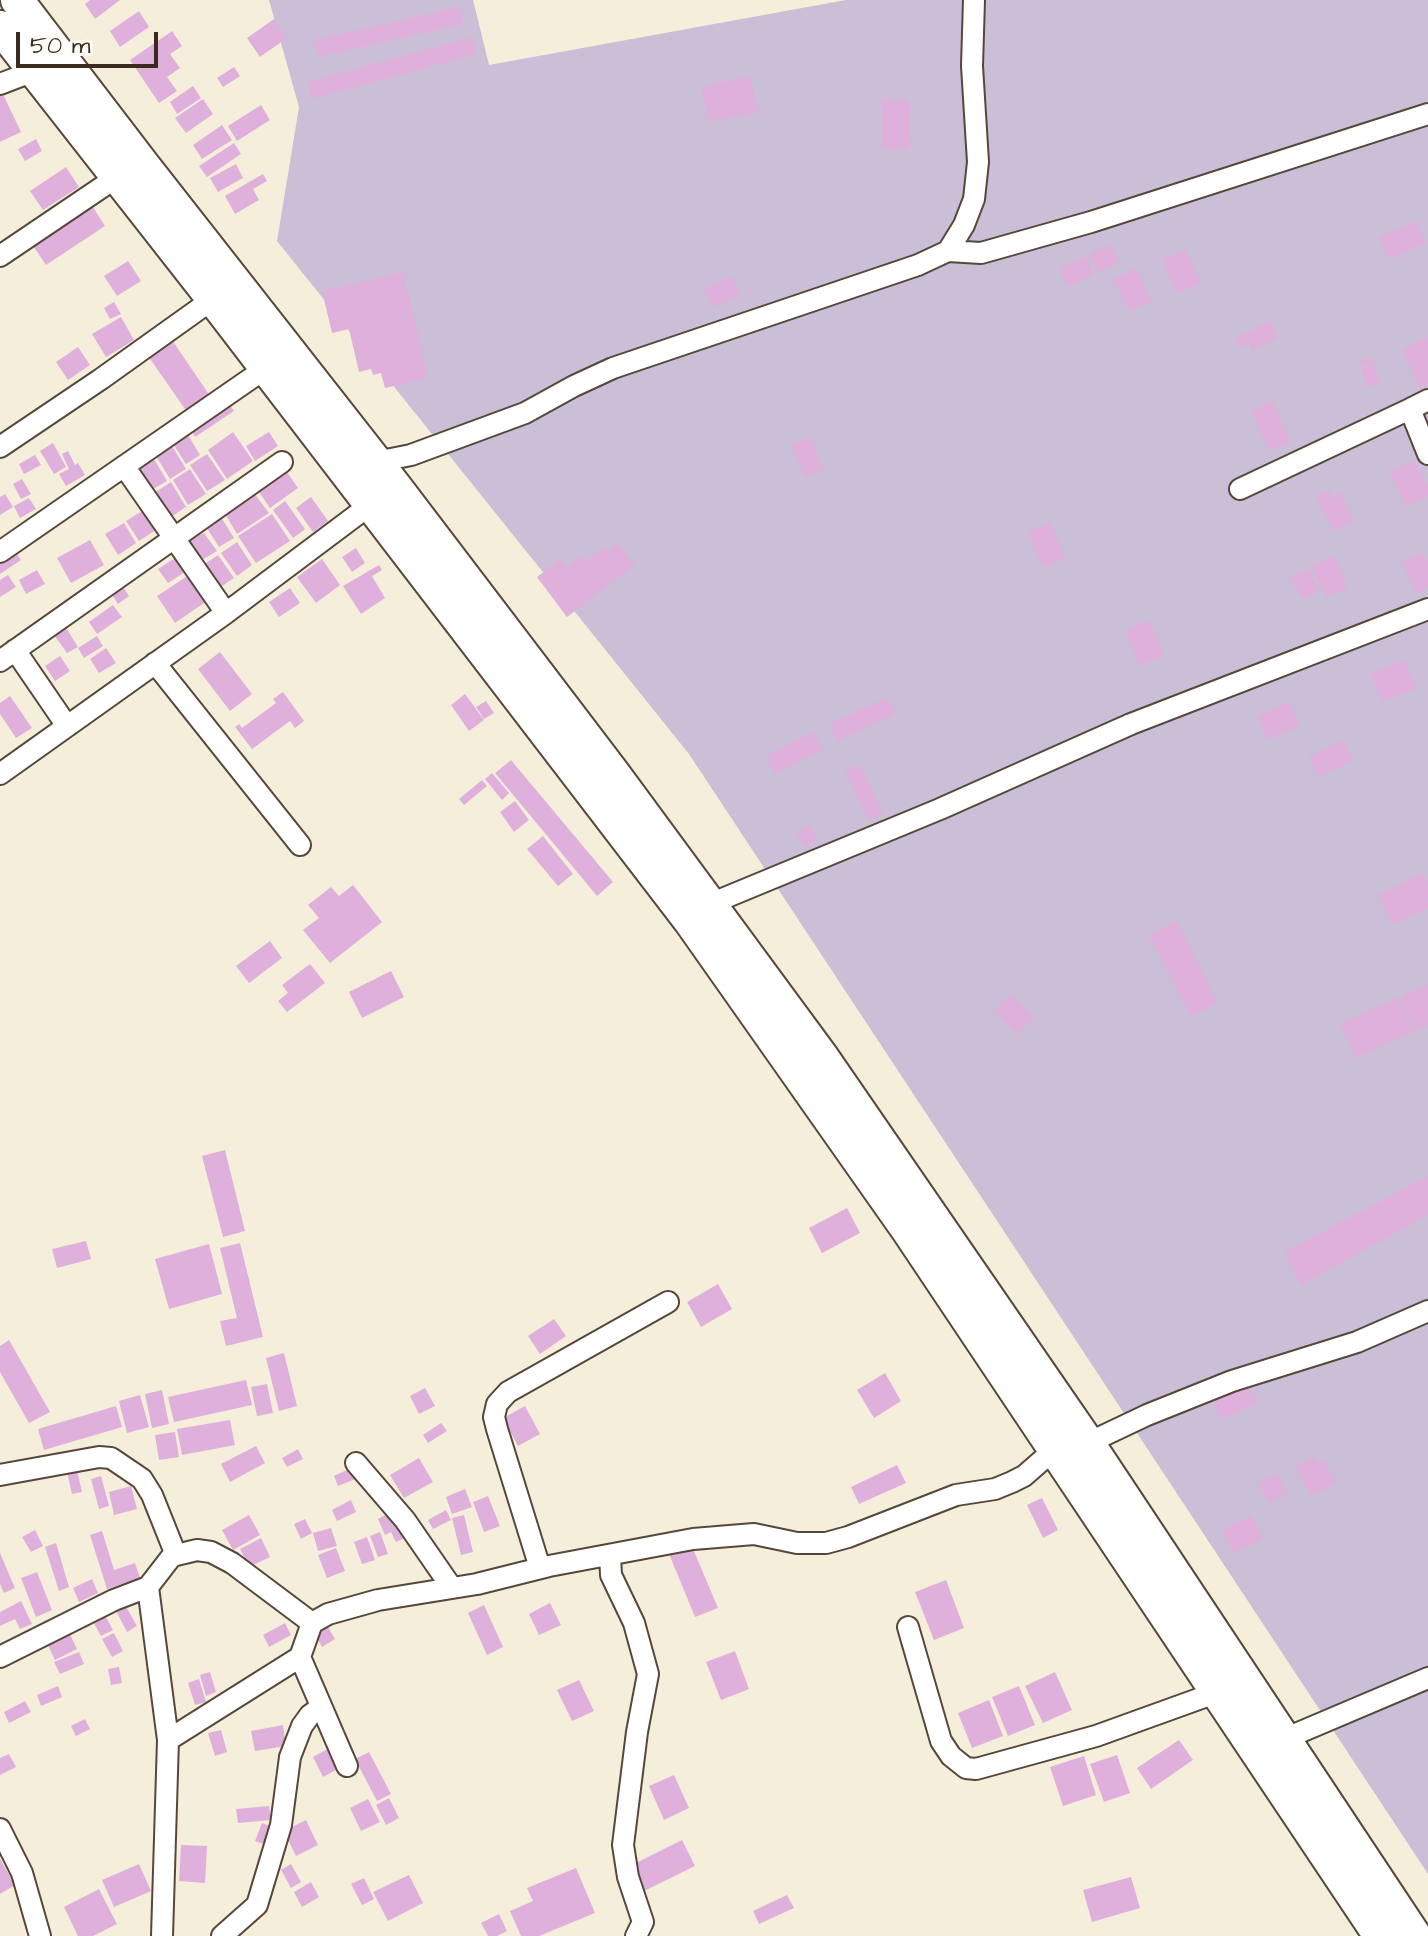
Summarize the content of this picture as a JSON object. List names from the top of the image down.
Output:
{
  "scale_bar": "50 m"
}
